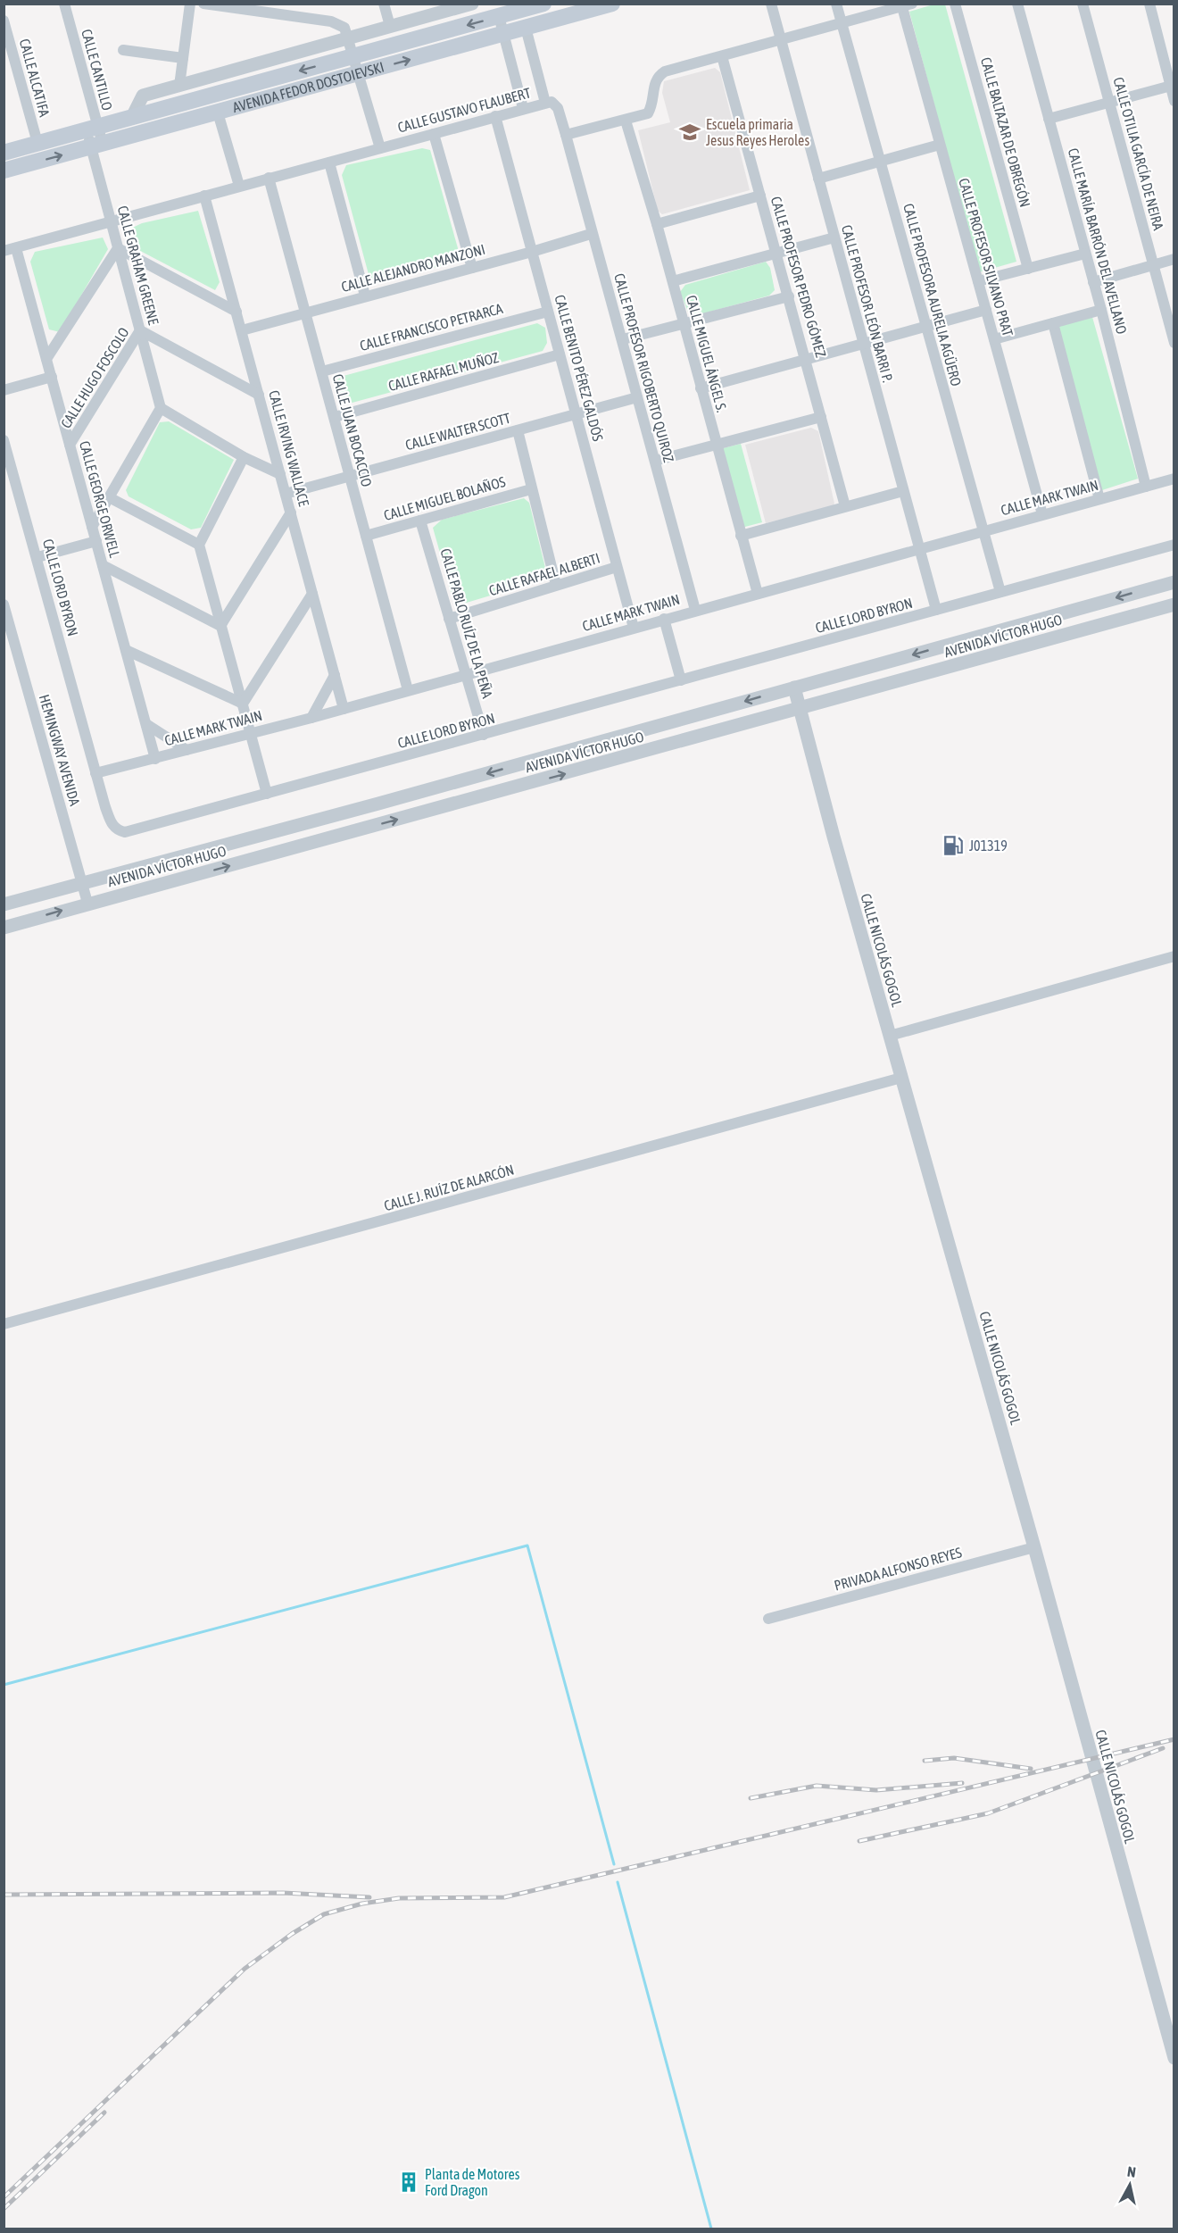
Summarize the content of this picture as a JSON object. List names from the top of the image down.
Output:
{
  "streets": {
    "main road": ["AVENIDA FEDOR DOSTOIEVSKI"],
    "street": [
      "CALLE CANTILLO",
      "CALLE ALCATIFA",
      "CALLE GUSTAVO FLAUBERT",
      "CALLE BALTAZAR DE OBREGÓN",
      "CALLE OTILIA GARCÍA DE NEIRA",
      "CALLE MARÍA BARRÓN DEL AVELLANO",
      "CALLE PROFESOR SILVANO PRAT",
      "CALLE GRAHAM GREENE",
      "CALLE ALEJANDRO MANZONI",
      "CALLE PROFESOR PEDRO GÓMEZ",
      "CALLE PROFESORA AURELIA AGÜERO",
      "CALLE PROFESOR LEÓN BARRI P.",
      "CALLE FRANCISCO PETRARCA",
      "CALLE MIGUEL ÁNGEL S.",
      "CALLE BENITO PÉREZ GALDÓS",
      "CALLE PROFESOR RIGOBERTO QUIROZ",
      "CALLE RAFAEL MUÑOZ",
      "CALLE HUGO FOSCOLO",
      "CALLE JUAN BOCACCIO",
      "CALLE WALTER SCOTT",
      "CALLE IRVING WALLACE",
      "CALLE MARK TWAIN",
      "CALLE MIGUEL BOLAÑOS",
      "CALLE GEORGE ORWELL",
      "CALLE RAFAEL ALBERTI",
      "CALLE LORD BYRON",
      "CALLE PABLO RUÍZ DE LA PEÑA",
      "AVENIDA VÍCTOR HUGO",
      "HEMINGWAY AVENIDA",
      "CALLE NICOLÁS GOGOL",
      "CALLE J. RUÍZ DE ALARCÓN",
      "PRIVADA ALFONSO REYES"
    ]
  },
  "crossings": [
    ["CALLE CANTILLO", "AVENIDA FEDOR DOSTOIEVSKI"],
    ["CALLE CANTILLO", "CALLE GRAHAM GREENE"],
    ["CALLE ALCATIFA", "AVENIDA FEDOR DOSTOIEVSKI"],
    ["AVENIDA FEDOR DOSTOIEVSKI", "CALLE GRAHAM GREENE"],
    ["CALLE GUSTAVO FLAUBERT", "CALLE GRAHAM GREENE"],
    ["CALLE GUSTAVO FLAUBERT", "CALLE BENITO PÉREZ GALDÓS"],
    ["CALLE GUSTAVO FLAUBERT", "CALLE PROFESOR RIGOBERTO QUIROZ"],
    ["CALLE GUSTAVO FLAUBERT", "CALLE JUAN BOCACCIO"],
    ["CALLE GUSTAVO FLAUBERT", "CALLE IRVING WALLACE"],
    ["CALLE GUSTAVO FLAUBERT", "CALLE GEORGE ORWELL"],
    ["CALLE MARÍA BARRÓN DEL AVELLANO", "CALLE MARK TWAIN"],
    ["CALLE PROFESOR SILVANO PRAT", "CALLE MARK TWAIN"],
    ["CALLE GRAHAM GREENE", "CALLE HUGO FOSCOLO"],
    ["CALLE ALEJANDRO MANZONI", "CALLE BENITO PÉREZ GALDÓS"],
    ["CALLE ALEJANDRO MANZONI", "CALLE PROFESOR RIGOBERTO QUIROZ"],
    ["CALLE ALEJANDRO MANZONI", "CALLE JUAN BOCACCIO"],
    ["CALLE ALEJANDRO MANZONI", "CALLE IRVING WALLACE"],
    ["CALLE PROFESORA AURELIA AGÜERO", "CALLE MARK TWAIN"],
    ["CALLE PROFESORA AURELIA AGÜERO", "CALLE LORD BYRON"],
    ["CALLE PROFESOR LEÓN BARRI P.", "CALLE MARK TWAIN"],
    ["CALLE PROFESOR LEÓN BARRI P.", "CALLE LORD BYRON"],
    ["CALLE FRANCISCO PETRARCA", "CALLE BENITO PÉREZ GALDÓS"],
    ["CALLE FRANCISCO PETRARCA", "CALLE JUAN BOCACCIO"],
    ["CALLE MIGUEL ÁNGEL S.", "CALLE MARK TWAIN"],
    ["CALLE BENITO PÉREZ GALDÓS", "CALLE RAFAEL MUÑOZ"],
    ["CALLE BENITO PÉREZ GALDÓS", "CALLE WALTER SCOTT"],
    ["CALLE BENITO PÉREZ GALDÓS", "CALLE MARK TWAIN"],
    ["CALLE BENITO PÉREZ GALDÓS", "CALLE RAFAEL ALBERTI"],
    ["CALLE PROFESOR RIGOBERTO QUIROZ", "CALLE WALTER SCOTT"],
    ["CALLE PROFESOR RIGOBERTO QUIROZ", "CALLE MARK TWAIN"],
    ["CALLE RAFAEL MUÑOZ", "CALLE JUAN BOCACCIO"],
    ["CALLE HUGO FOSCOLO", "CALLE IRVING WALLACE"],
    ["CALLE HUGO FOSCOLO", "CALLE GEORGE ORWELL"],
    ["CALLE JUAN BOCACCIO", "CALLE WALTER SCOTT"],
    ["CALLE JUAN BOCACCIO", "CALLE MARK TWAIN"],
    ["CALLE JUAN BOCACCIO", "CALLE MIGUEL BOLAÑOS"],
    ["CALLE WALTER SCOTT", "CALLE IRVING WALLACE"],
    ["CALLE IRVING WALLACE", "CALLE MARK TWAIN"],
    ["CALLE MARK TWAIN", "CALLE GEORGE ORWELL"],
    ["CALLE MARK TWAIN", "CALLE LORD BYRON"],
    ["CALLE MARK TWAIN", "CALLE PABLO RUÍZ DE LA PEÑA"],
    ["CALLE MIGUEL BOLAÑOS", "CALLE PABLO RUÍZ DE LA PEÑA"],
    ["CALLE RAFAEL ALBERTI", "CALLE PABLO RUÍZ DE LA PEÑA"],
    ["CALLE LORD BYRON", "CALLE PABLO RUÍZ DE LA PEÑA"],
    ["AVENIDA VÍCTOR HUGO", "HEMINGWAY AVENIDA"],
    ["AVENIDA VÍCTOR HUGO", "CALLE NICOLÁS GOGOL"],
    ["CALLE NICOLÁS GOGOL", "CALLE J. RUÍZ DE ALARCÓN"],
    ["CALLE NICOLÁS GOGOL", "PRIVADA ALFONSO REYES"]
  ],
  "places": {
    "school or university": ["Escuela primaria Jesus Reyes Heroles"],
    "fuel station": ["J01319"],
    "building": ["Planta de Motores Ford Dragon"]
  },
  "north": "top"
}
